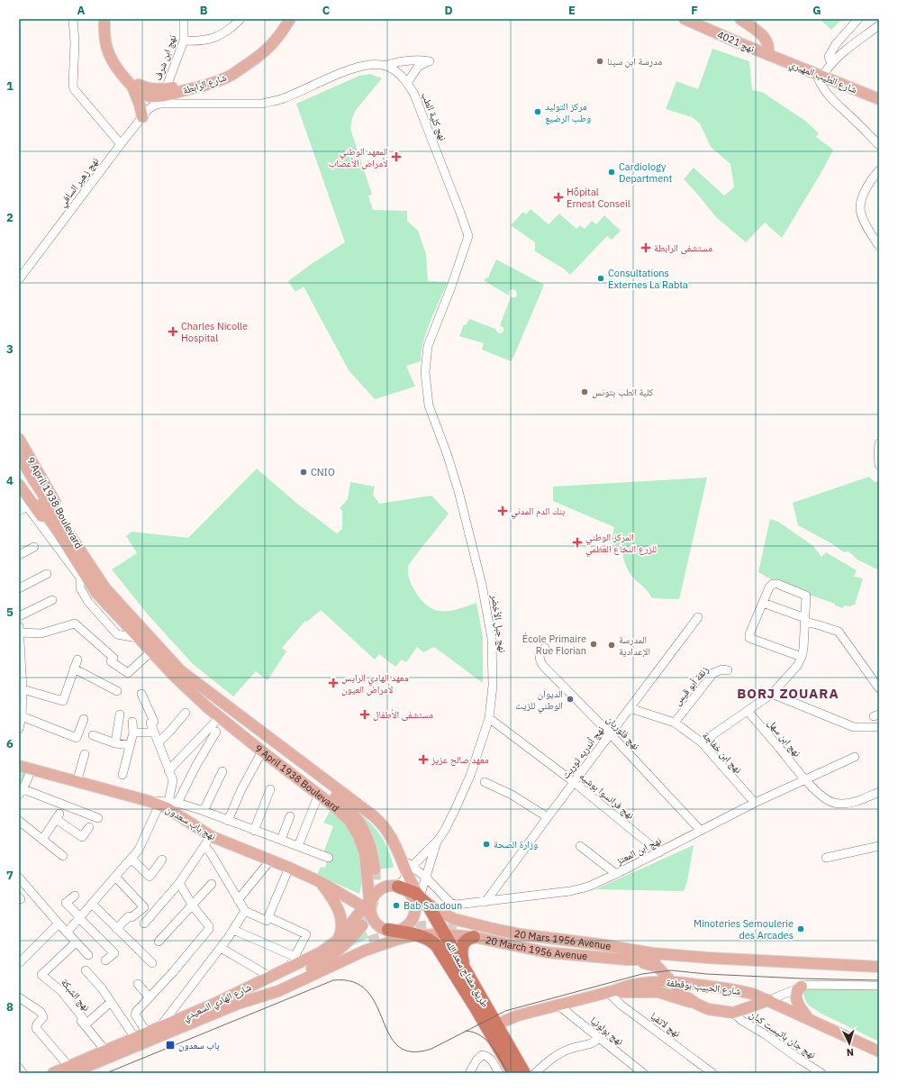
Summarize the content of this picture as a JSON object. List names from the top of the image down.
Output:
{
  "streets": {
    "highway": ["طريق مفتاح سعد الله"],
    "main road": [
      "نهج 4021",
      "شارع الطيب المهيري",
      "شارع الرابطة",
      "9 April 1938 Boulevard",
      "نهج باب سعدون",
      "20 Mars 1956 Avenue",
      "20 March 1956 Avenue",
      "شارع الحبيب بوقطفة",
      "شارع الهادي السعيدي"
    ],
    "street": [
      "نهج ابن شرف",
      "نهج كلية الطب",
      "نهج زهير السافي",
      "نهج جبل الأخضر",
      "زنقة أبو قيس",
      "نهج فلوريان",
      "نهج ابن سهل",
      "نهج أندريه ثوريت",
      "نهج ابن خفاجة",
      "نهج فرانسوا بوشيه",
      "نهج ابن المعتز",
      "نهج الشبكة",
      "نهج لاتفيا",
      "نهج بولونيا",
      "نهج جان باتيست كبان"
    ]
  },
  "crossings": [
    ["نهج 4021", "شارع الطيب المهيري"],
    ["نهج ابن شرف", "شارع الرابطة"],
    ["نهج ابن شرف", "نهج كلية الطب"],
    ["نهج ابن شرف", "نهج زهير السافي"],
    ["شارع الرابطة", "نهج كلية الطب"],
    ["شارع الرابطة", "نهج زهير السافي"],
    ["نهج كلية الطب", "نهج زهير السافي"],
    ["نهج كلية الطب", "نهج جبل الأخضر"],
    ["9 April 1938 Boulevard", "نهج جبل الأخضر"],
    ["9 April 1938 Boulevard", "نهج باب سعدون"],
    ["9 April 1938 Boulevard", "نهج ابن المعتز"],
    ["9 April 1938 Boulevard", "20 Mars 1956 Avenue"],
    ["9 April 1938 Boulevard", "طريق مفتاح سعد الله"],
    ["9 April 1938 Boulevard", "شارع الهادي السعيدي"],
    ["نهج جبل الأخضر", "نهج فرانسوا بوشيه"],
    ["نهج جبل الأخضر", "نهج باب سعدون"],
    ["نهج جبل الأخضر", "نهج ابن المعتز"],
    ["نهج جبل الأخضر", "20 Mars 1956 Avenue"],
    ["نهج جبل الأخضر", "طريق مفتاح سعد الله"],
    ["نهج جبل الأخضر", "شارع الهادي السعيدي"],
    ["زنقة أبو قيس", "نهج ابن خفاجة"],
    ["نهج فلوريان", "نهج أندريه ثوريت"],
    ["نهج فلوريان", "نهج ابن المعتز"],
    ["نهج ابن سهل", "نهج ابن المعتز"],
    ["نهج أندريه ثوريت", "نهج ابن خفاجة"],
    ["نهج أندريه ثوريت", "نهج فرانسوا بوشيه"],
    ["نهج أندريه ثوريت", "نهج ابن المعتز"],
    ["نهج ابن خفاجة", "نهج ابن المعتز"],
    ["نهج فرانسوا بوشيه", "نهج ابن المعتز"],
    ["نهج باب سعدون", "20 Mars 1956 Avenue"],
    ["نهج باب سعدون", "طريق مفتاح سعد الله"],
    ["نهج باب سعدون", "شارع الهادي السعيدي"],
    ["20 Mars 1956 Avenue", "طريق مفتاح سعد الله"],
    ["20 Mars 1956 Avenue", "شارع الهادي السعيدي"],
    ["20 March 1956 Avenue", "طريق مفتاح سعد الله"],
    ["20 March 1956 Avenue", "شارع الهادي السعيدي"],
    ["طريق مفتاح سعد الله", "شارع الحبيب بوقطفة"],
    ["طريق مفتاح سعد الله", "شارع الهادي السعيدي"],
    ["شارع الحبيب بوقطفة", "نهج لاتفيا"],
    ["شارع الحبيب بوقطفة", "نهج بولونيا"],
    ["نهج الشبكة", "شارع الهادي السعيدي"]
  ],
  "districts": ["BORJ ZOUARA"],
  "places": {
    "other": [
      "مدرسة ابن سينا",
      "مركز التوليد وطب الرضيع",
      "Cardiology Department",
      "Consultations Externes La Rabta",
      "كلية الطب بتونس",
      "CNIO",
      "École Primaire Rue Florian",
      "المدرسة الإعدادية",
      "الديوان الوطني للزيت",
      "وزارة الصحة",
      "Bab Saadoun",
      "Minoteries Semoulerie des Arcades"
    ],
    "health": [
      "المعهد الوطني لأمراض الأعصاب",
      "Hôpital Ernest Conseil",
      "مستشفى الرابطة",
      "Charles Nicolle Hospital",
      "بنك الدم المدني",
      "المركز الوطني للزرع النخاع العظمي",
      "معهد الهادي الرايس لأمراض العيون",
      "مستشفى الأطفال",
      "معهد صالح عزيز"
    ],
    "transit": ["باب سعدون"]
  },
  "north": "bottom",
  "grid": {
    "columns": [
      "A",
      "B",
      "C",
      "D",
      "E",
      "F",
      "G"
    ],
    "rows": [
      "1",
      "2",
      "3",
      "4",
      "5",
      "6",
      "7",
      "8"
    ]
  }
}
